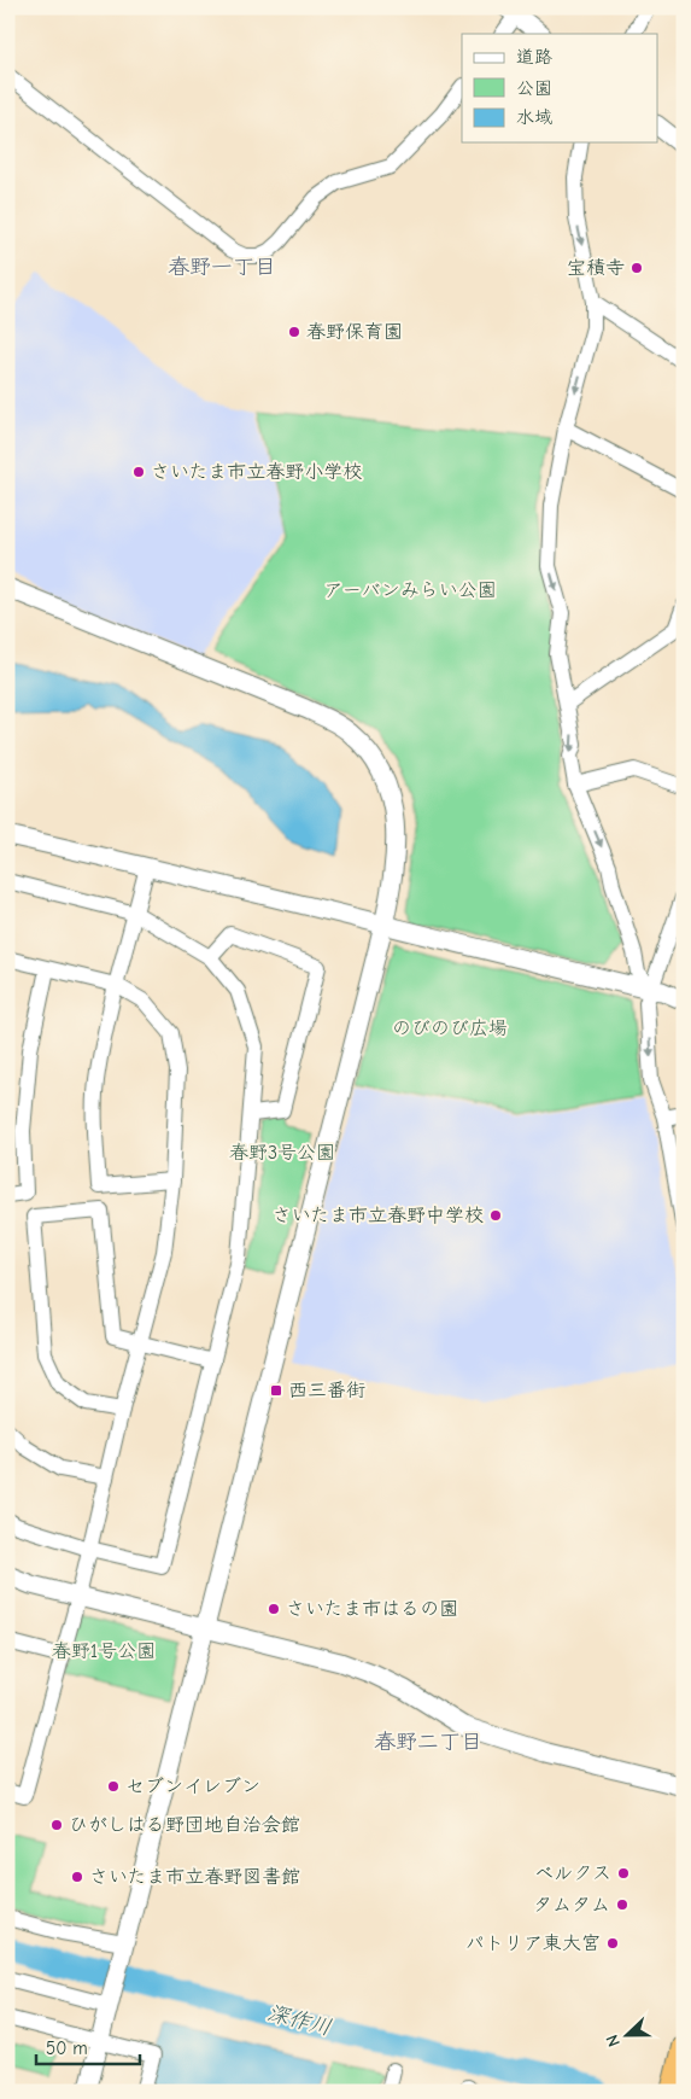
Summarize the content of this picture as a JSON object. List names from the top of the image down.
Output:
{
  "districts": ["春野一丁目", "春野二丁目"],
  "water": ["深作川"],
  "parks": [
    "アーバンみらい公園",
    "のびのび広場",
    "春野3号公園",
    "春野1号公園"
  ],
  "places": {
    "other": [
      "宝積寺",
      "春野保育園",
      "さいたま市立春野小学校",
      "さいたま市立春野中学校",
      "さいたま市はるの園",
      "セブンイレブン",
      "ひがしはる野団地自治会館",
      "ベルクス",
      "さいたま市立春野図書館",
      "タムタム",
      "パトリア東大宮"
    ],
    "transit": ["西三番街"]
  },
  "legend": ["道路", "公園", "水域"],
  "scale_bar": "50 m",
  "north": "left"
}
